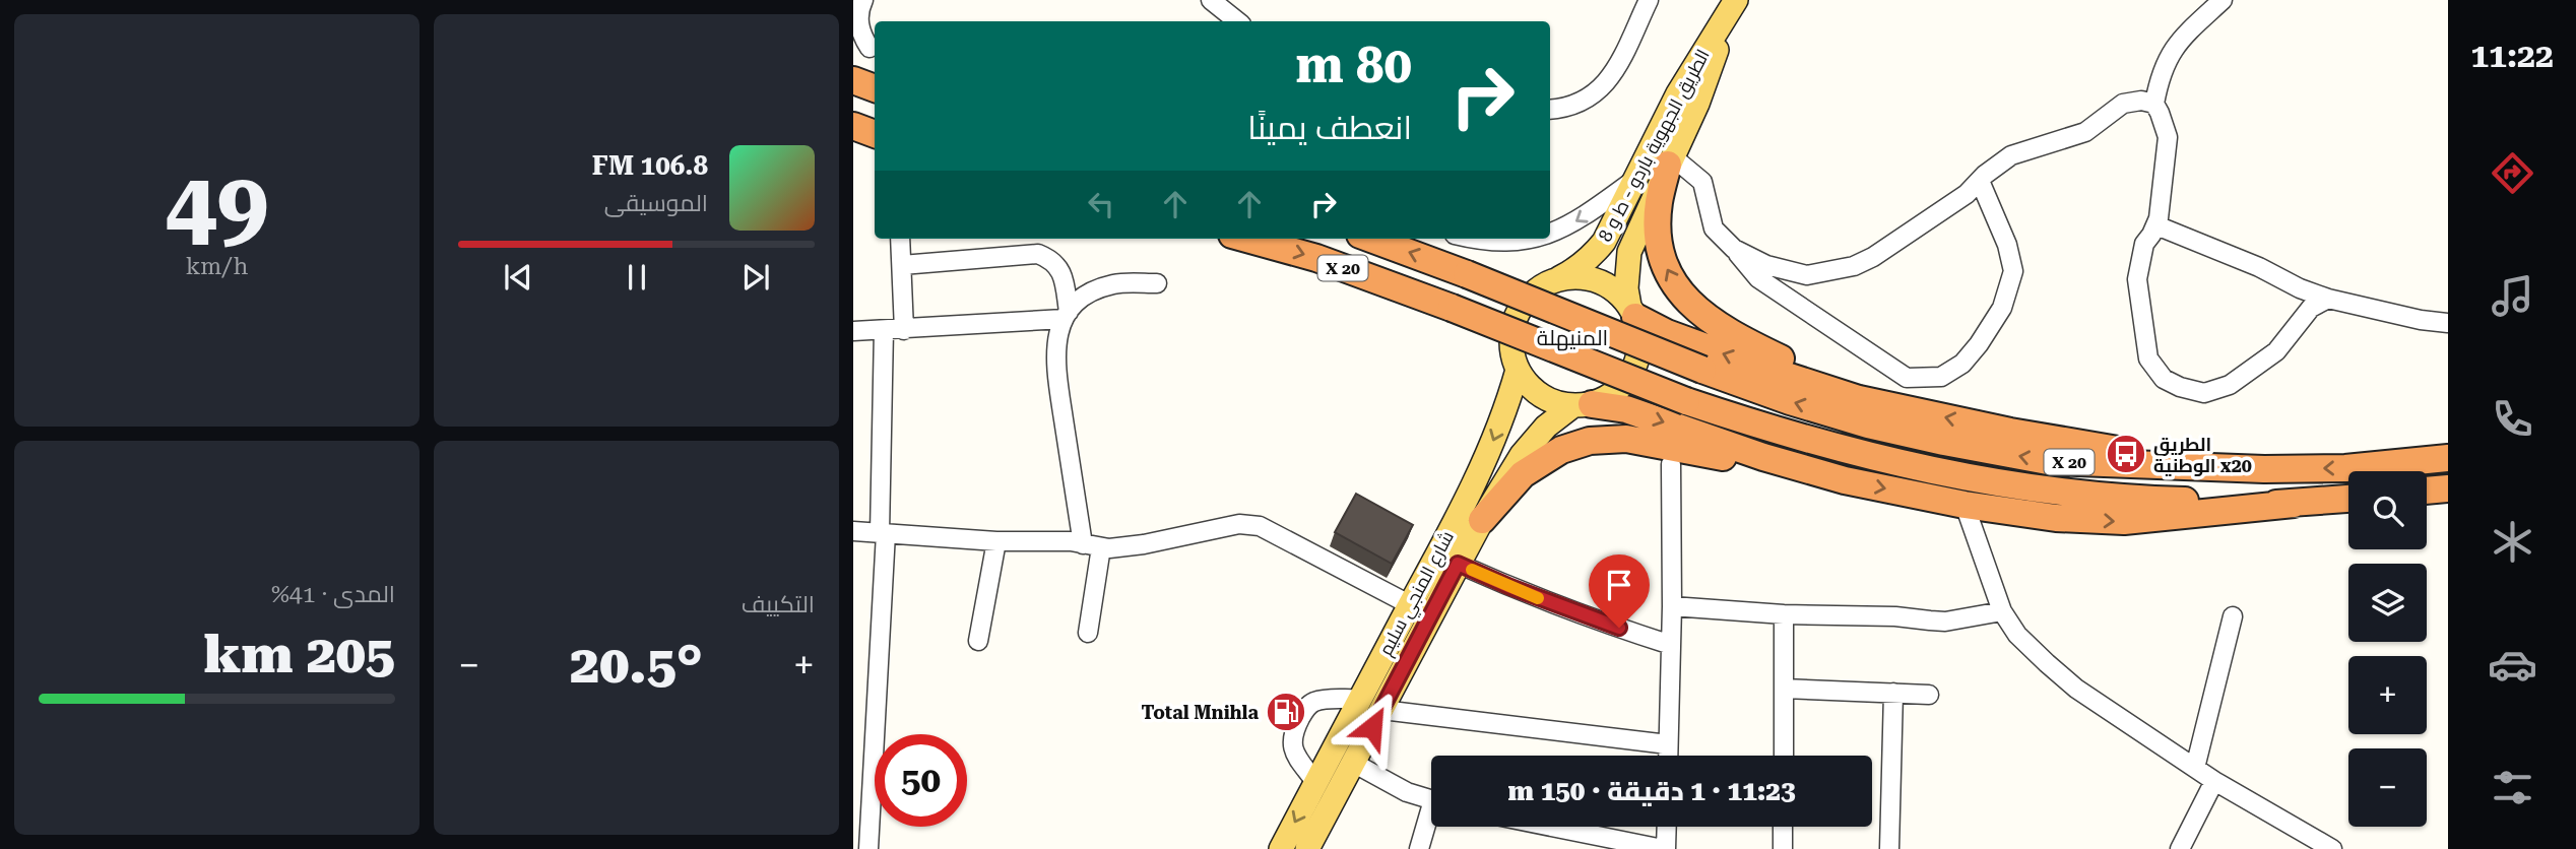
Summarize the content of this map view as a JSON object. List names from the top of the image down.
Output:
{
  "streets": {
    "highway": ["X 20"],
    "main road": ["الطريق الجهوية باردو - ط و 8", "شارع المنجي سليم"]
  },
  "crossings": [
    ["الطريق الجهوية باردو - ط و 8", "X 20"],
    ["الطريق الجهوية باردو - ط و 8", "شارع المنجي سليم"],
    ["X 20", "شارع المنجي سليم"]
  ],
  "districts": ["المنيهلة"],
  "places": {
    "bus stop": ["الطريق الوطنية x20"],
    "fuel station": ["Total Mnihla"]
  },
  "page": {
    "tabs": "11:22",
    "tile": [
      ["49", "km/h"],
      "التكييف",
      ["المدى · 41%", "205 km"]
    ],
    "turn": ["80 m", "انعطف يمينًا"],
    "song": ["106.8 FM", "الموسيقى"],
    "map_buttons": ["+", "−"],
    "heat": ["−", "20.5°", "+"],
    "limit": "50",
    "trip": "11:23 · 1 دقيقة · 150 m"
  }
}
